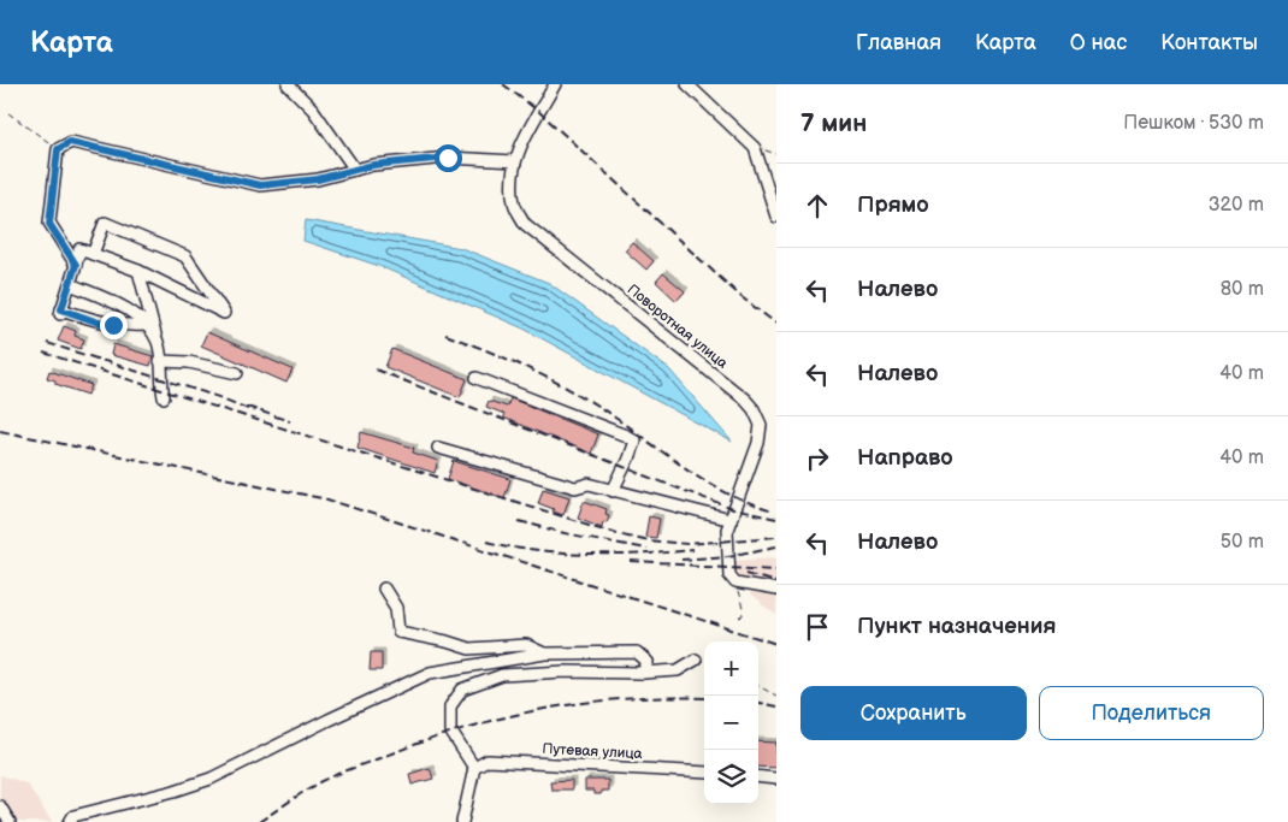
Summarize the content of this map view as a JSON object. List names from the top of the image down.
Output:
{
  "streets": {
    "street": ["Поворотная улица", "Путевая улица"]
  },
  "page": {
    "header": "Карта",
    "nav": [
      "Главная",
      "Карта",
      "О нас",
      "Контакты"
    ],
    "heading": ["7 мин", "Пешком · 530 m"],
    "list": [
      ["Прямо", "320 m"],
      ["Налево", "80 m"],
      ["Налево", "40 m"],
      ["Направо", "40 m"],
      ["Налево", "50 m"],
      "Пункт назначения"
    ],
    "map_buttons": ["+", "−"],
    "buttons": ["Сохранить", "Поделиться"]
  }
}
